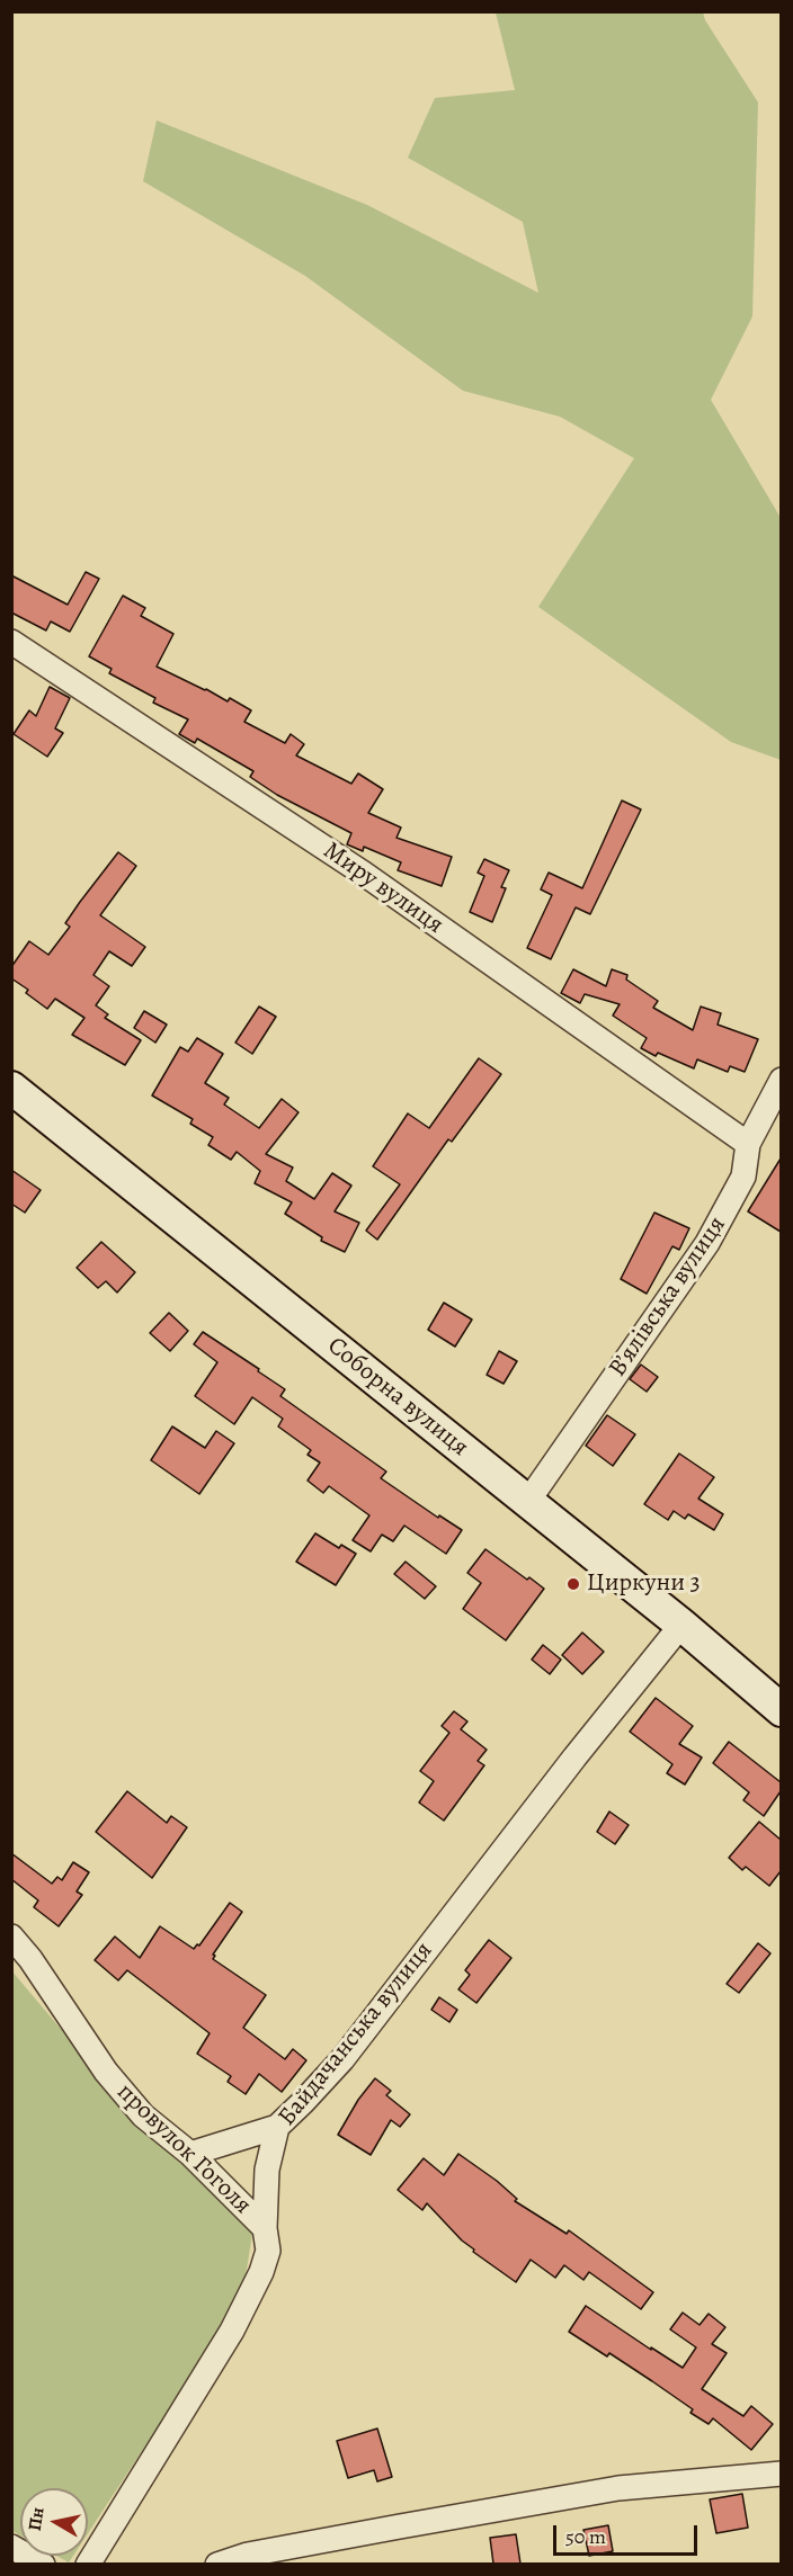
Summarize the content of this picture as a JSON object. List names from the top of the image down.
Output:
{
  "streets": {
    "street": [
      "Миру вулиця",
      "В’ялівська вулиця",
      "Соборна вулиця",
      "Байдачанська вулиця",
      "провулок Гоголя"
    ]
  },
  "crossings": [
    ["Миру вулиця", "В’ялівська вулиця"],
    ["В’ялівська вулиця", "Соборна вулиця"],
    ["Соборна вулиця", "Байдачанська вулиця"],
    ["Байдачанська вулиця", "провулок Гоголя"]
  ],
  "places": ["Циркуни 3"],
  "scale_bar": "50 m",
  "north": "left"
}
